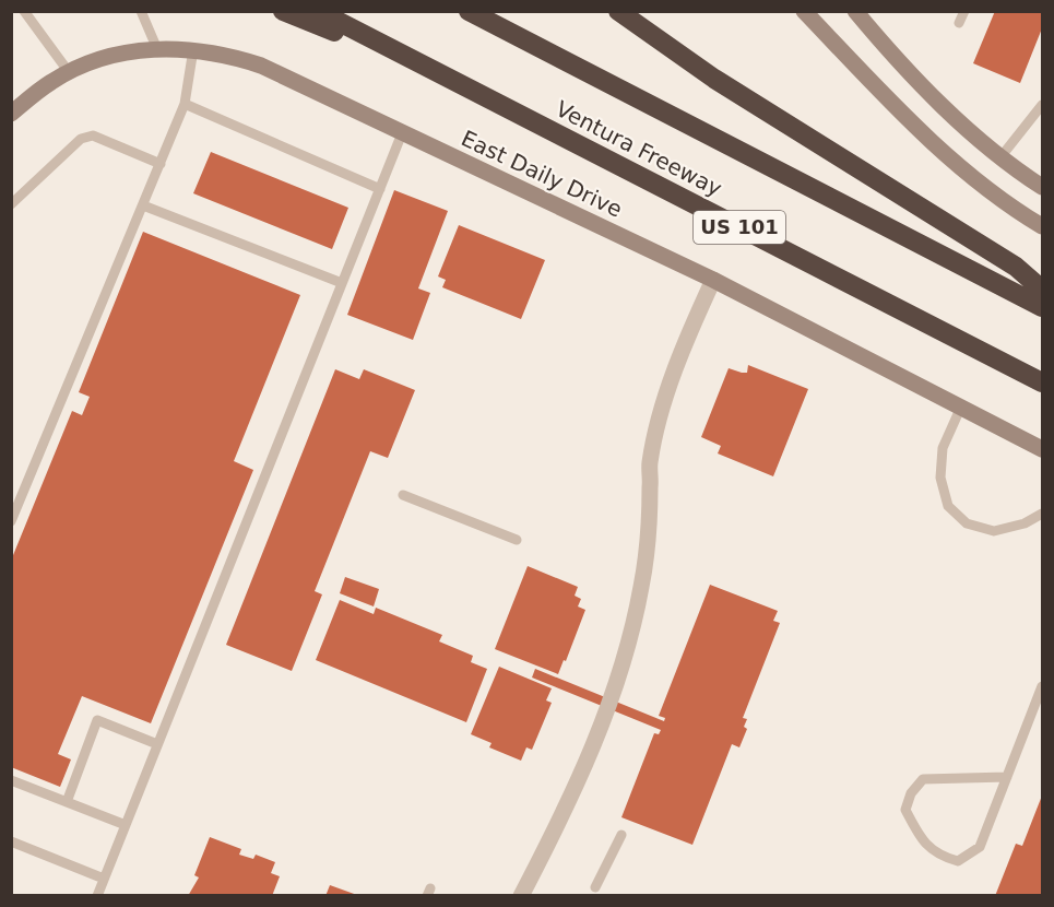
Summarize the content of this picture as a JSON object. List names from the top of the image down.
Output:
{
  "streets": {
    "highway": ["Ventura Freeway", "US 101"],
    "main road": ["East Daily Drive"]
  }
}
